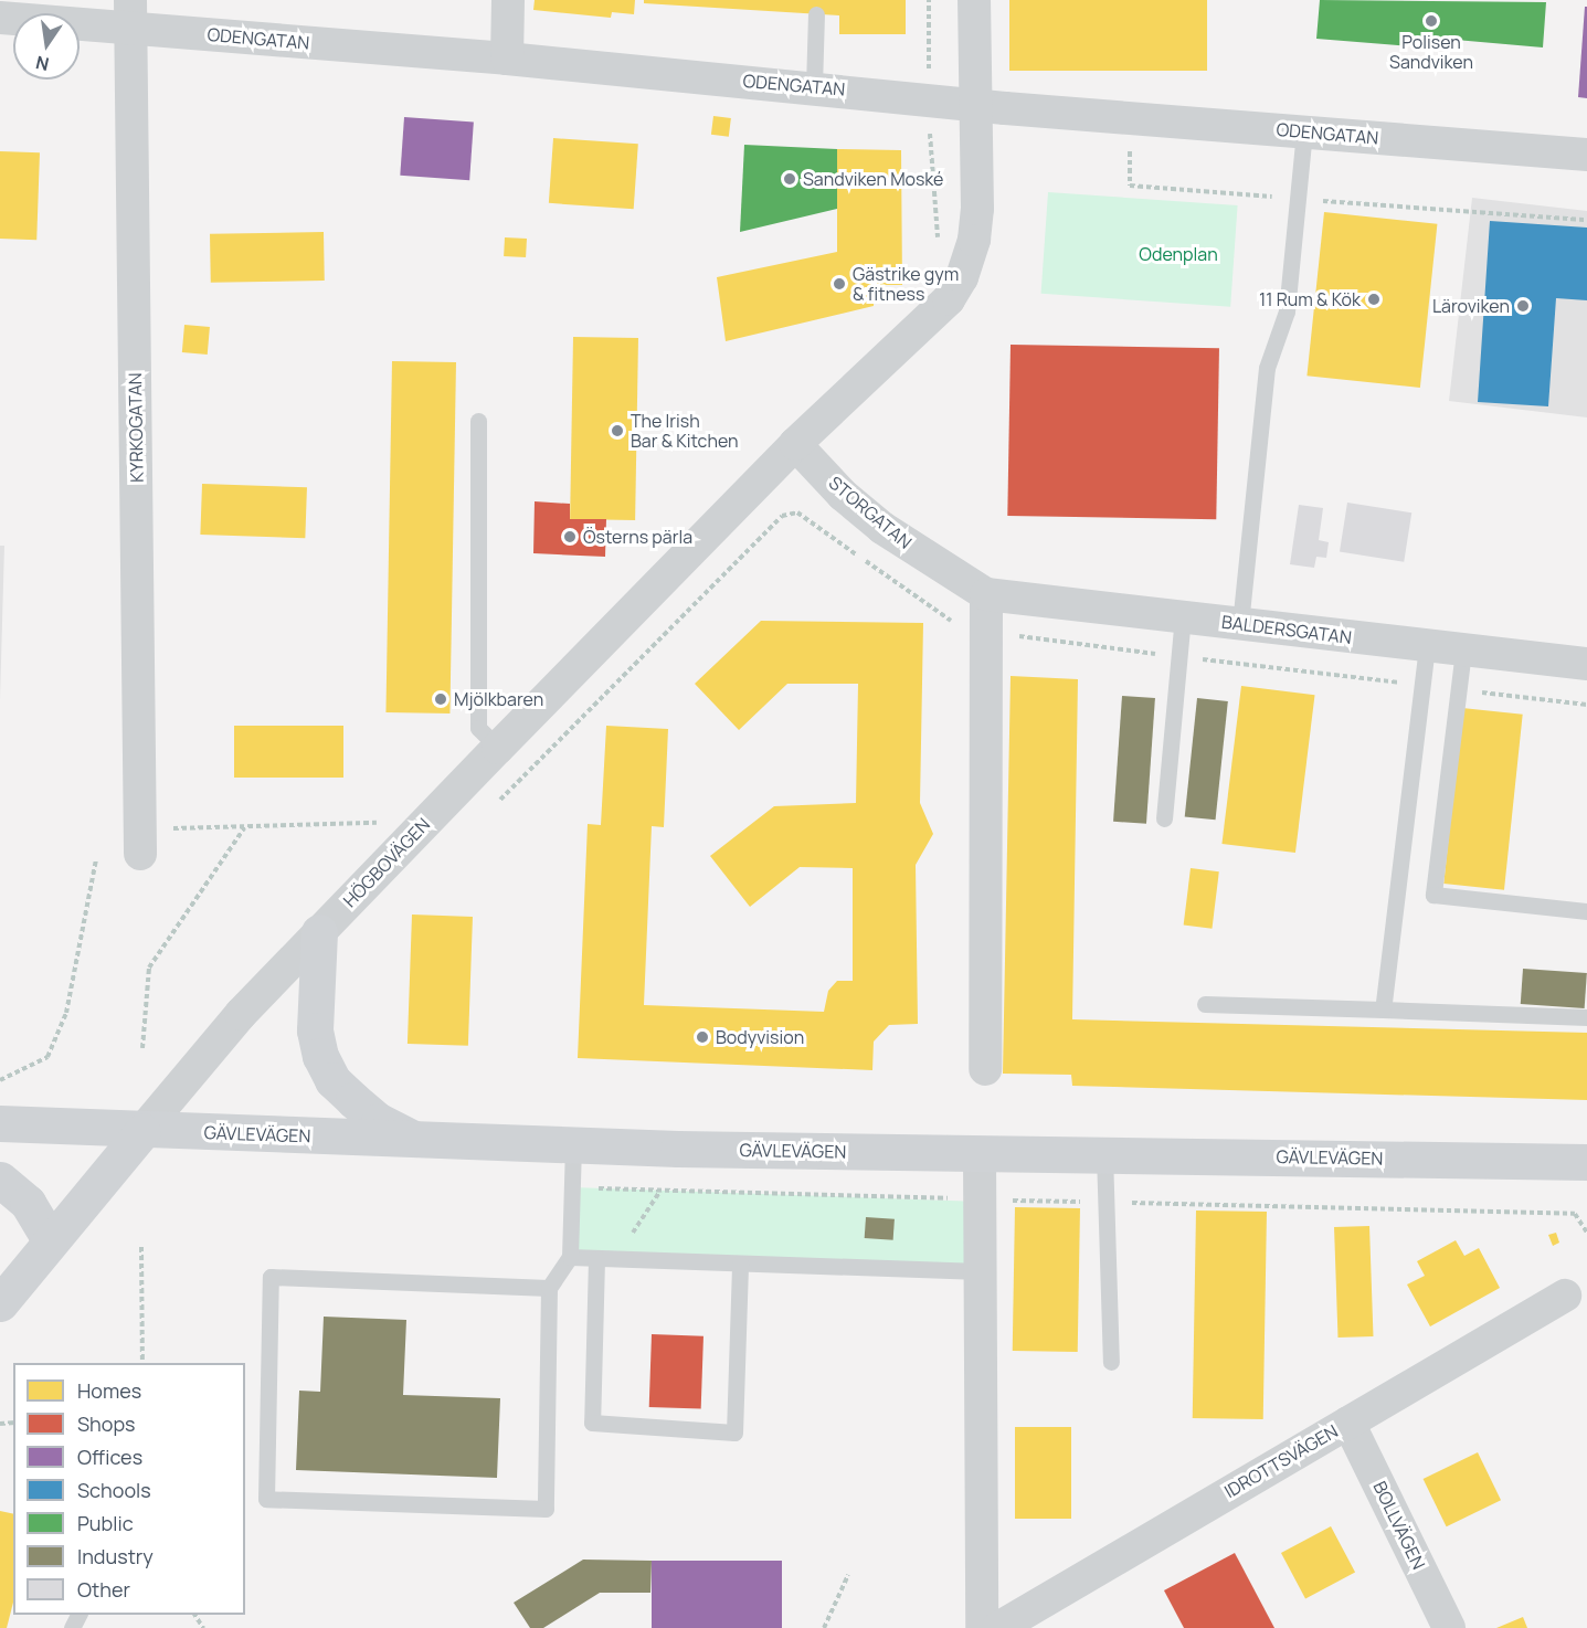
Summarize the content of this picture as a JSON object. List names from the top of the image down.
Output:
{
  "streets": {
    "main road": ["HÖGBOVÄGEN", "GÄVLEVÄGEN"],
    "street": [
      "ODENGATAN",
      "KYRKOGATAN",
      "STORGATAN",
      "BALDERSGATAN",
      "IDROTTSVÄGEN",
      "BOLLVÄGEN"
    ]
  },
  "crossings": [
    ["ODENGATAN", "KYRKOGATAN"],
    ["STORGATAN", "BALDERSGATAN"],
    ["STORGATAN", "HÖGBOVÄGEN"],
    ["HÖGBOVÄGEN", "GÄVLEVÄGEN"],
    ["IDROTTSVÄGEN", "BOLLVÄGEN"]
  ],
  "parks": ["Odenplan"],
  "places": [
    "Polisen Sandviken",
    "Sandviken Moské",
    "Gästrike gym & fitness",
    "11 Rum & Kök",
    "Läroviken",
    "The Irish Bar & Kitchen",
    "Österns pärla",
    "Mjölkbaren",
    "Bodyvision"
  ],
  "legend": [
    "Homes",
    "Shops",
    "Offices",
    "Schools",
    "Public",
    "Industry",
    "Other"
  ],
  "north": "bottom"
}
